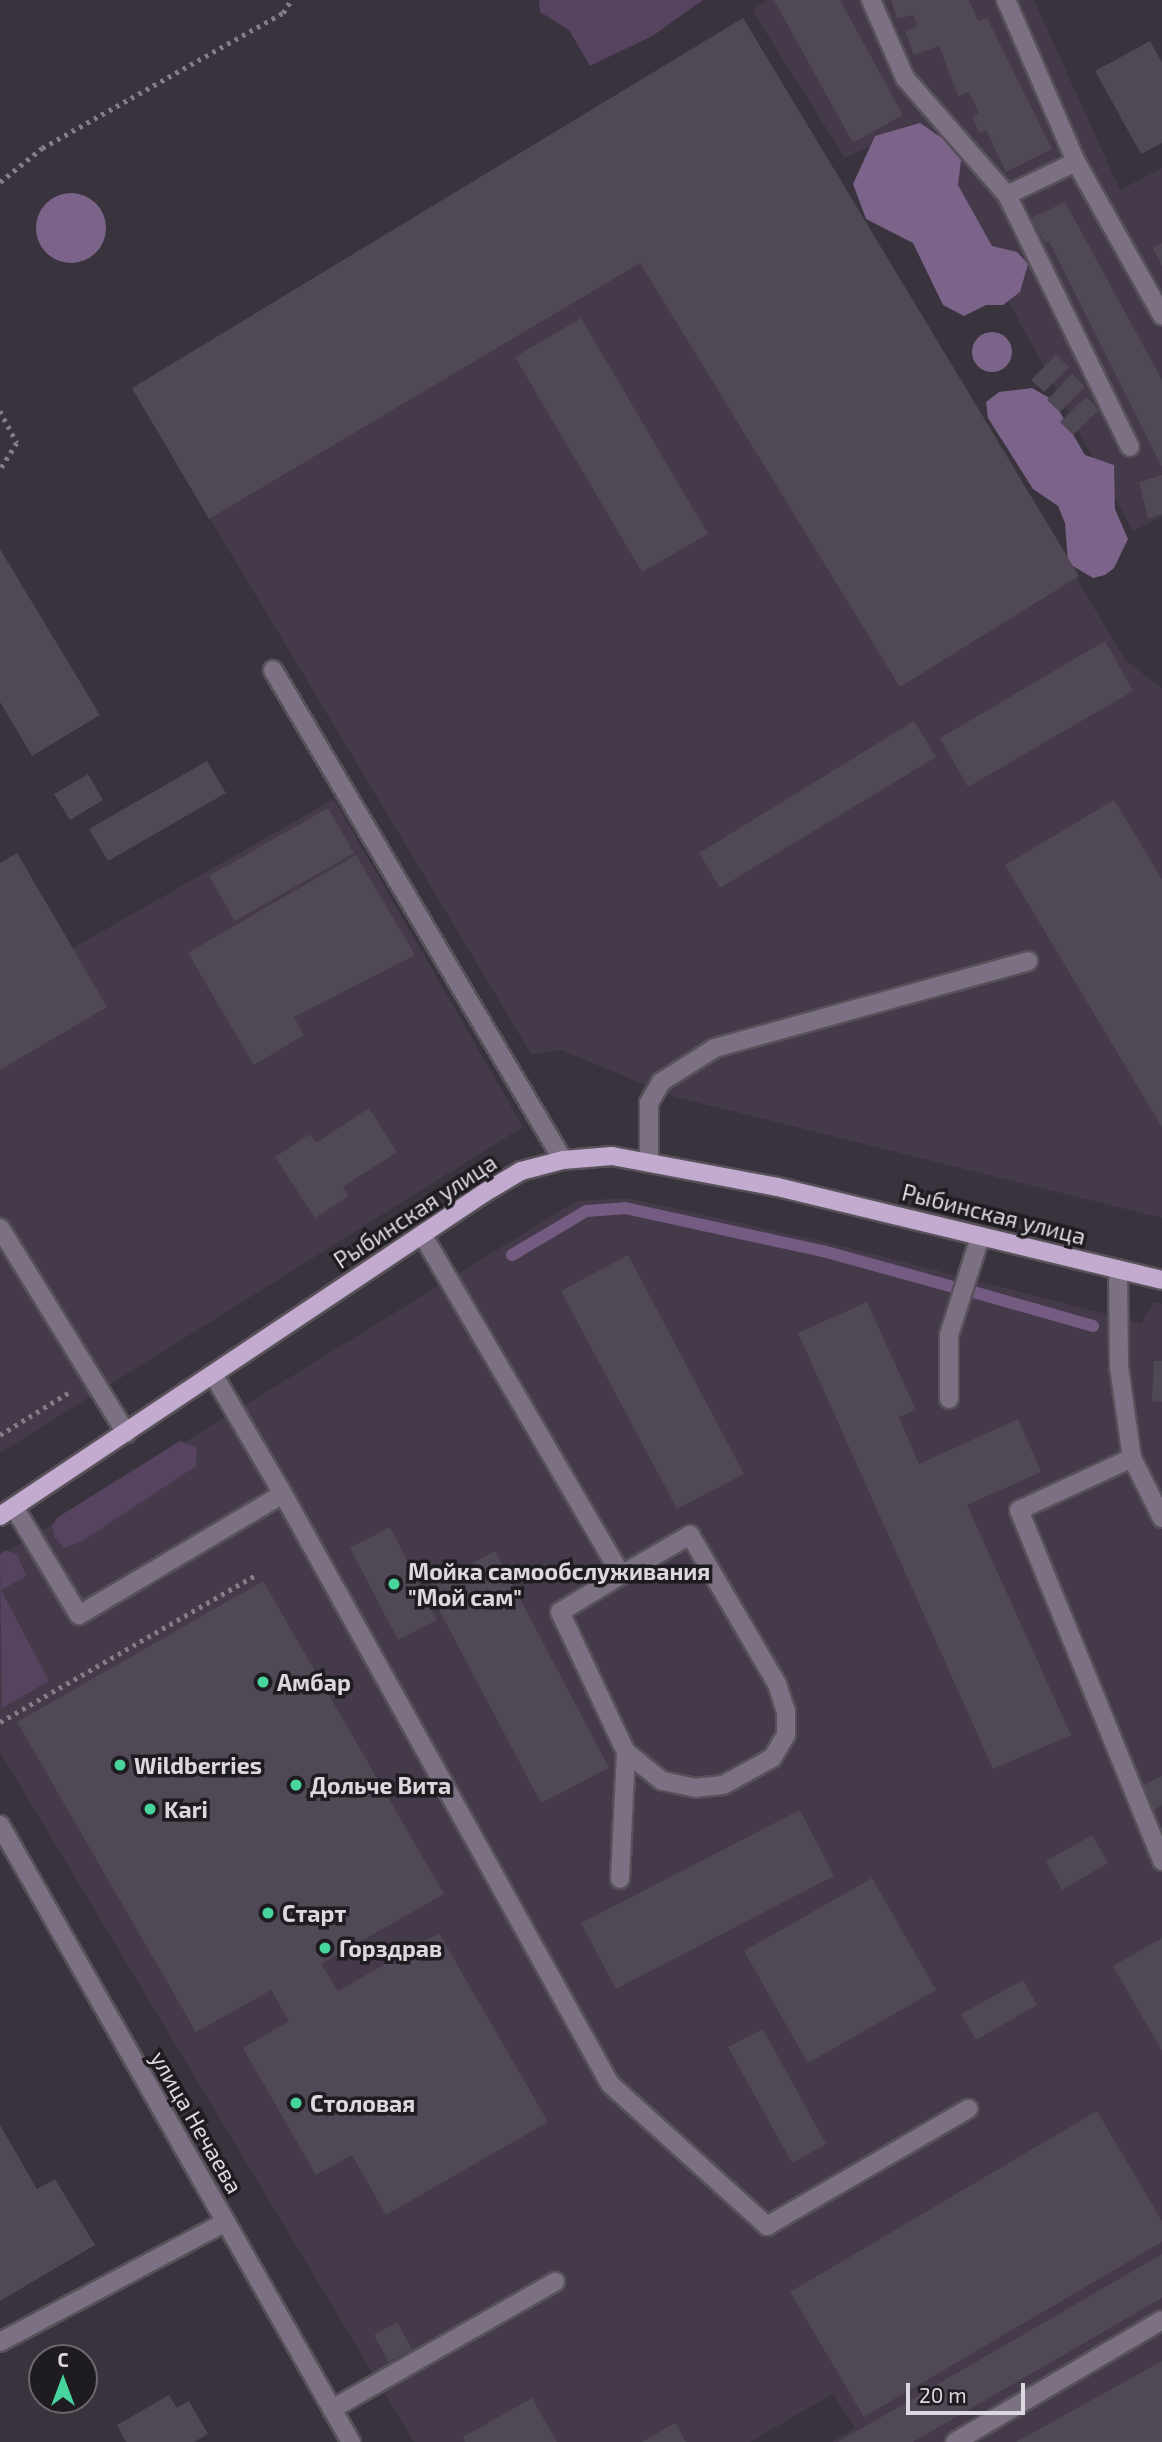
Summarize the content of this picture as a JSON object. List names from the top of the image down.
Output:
{
  "streets": {
    "main road": ["Рыбинская улица"],
    "street": ["улица Нечаева"]
  },
  "places": [
    "Мойка самообслуживания \"Мой сам\"",
    "Амбар",
    "Wildberries",
    "Дольче Вита",
    "Kari",
    "Старт",
    "Горздрав",
    "Столовая"
  ],
  "scale_bar": "20 m",
  "north": "top"
}
